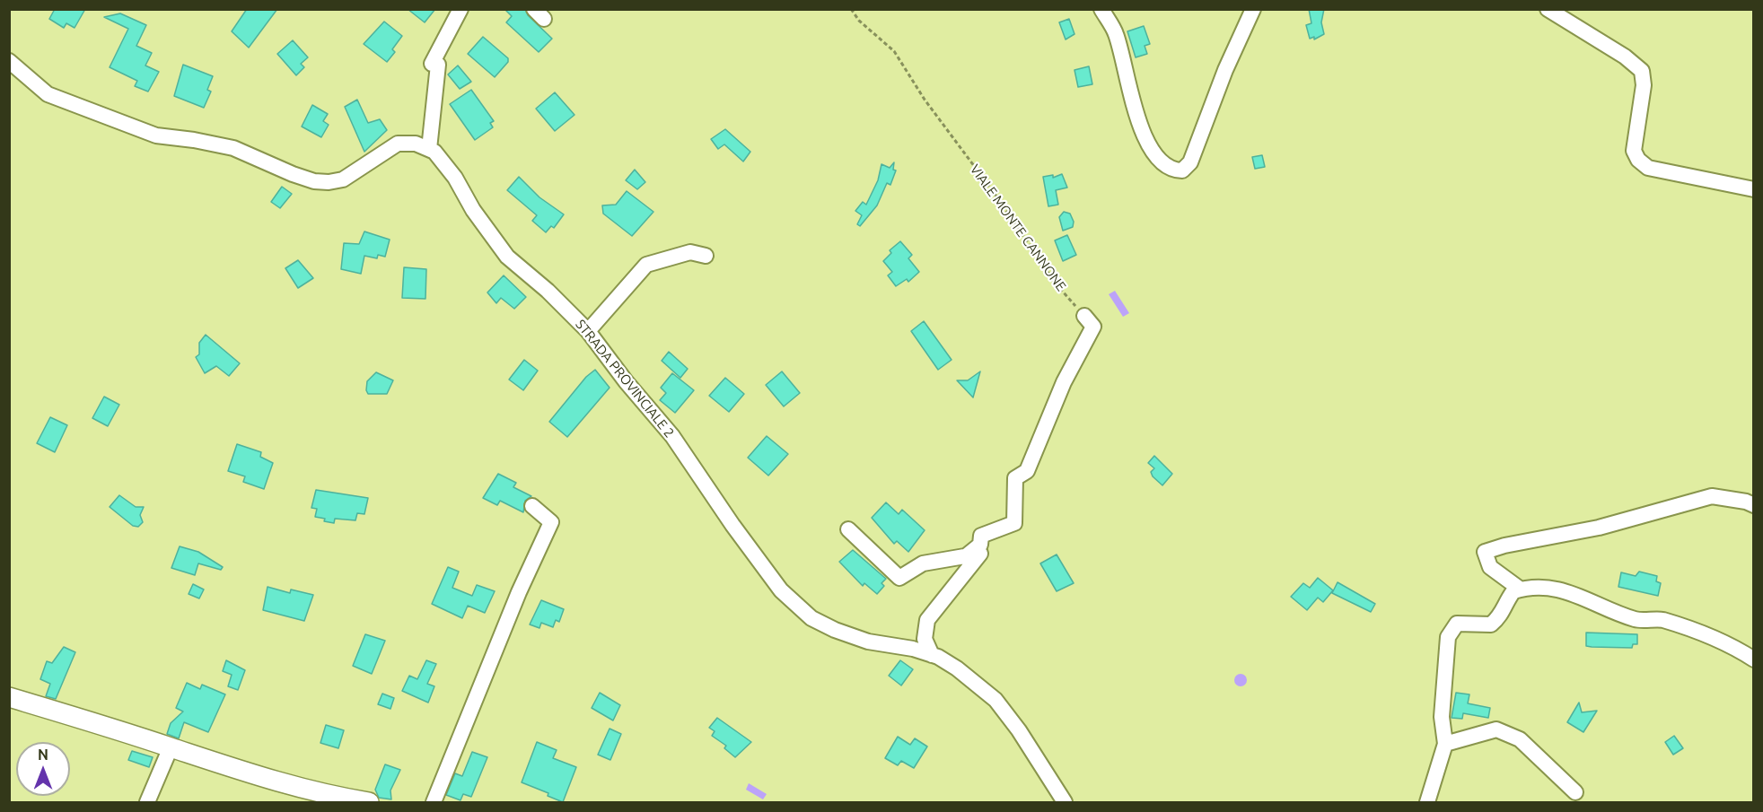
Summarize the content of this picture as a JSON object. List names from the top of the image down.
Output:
{
  "streets": {
    "street": ["STRADA PROVINCIALE 2"],
    "path": ["VIALE MONTE CANNONE"]
  },
  "north": "top"
}
